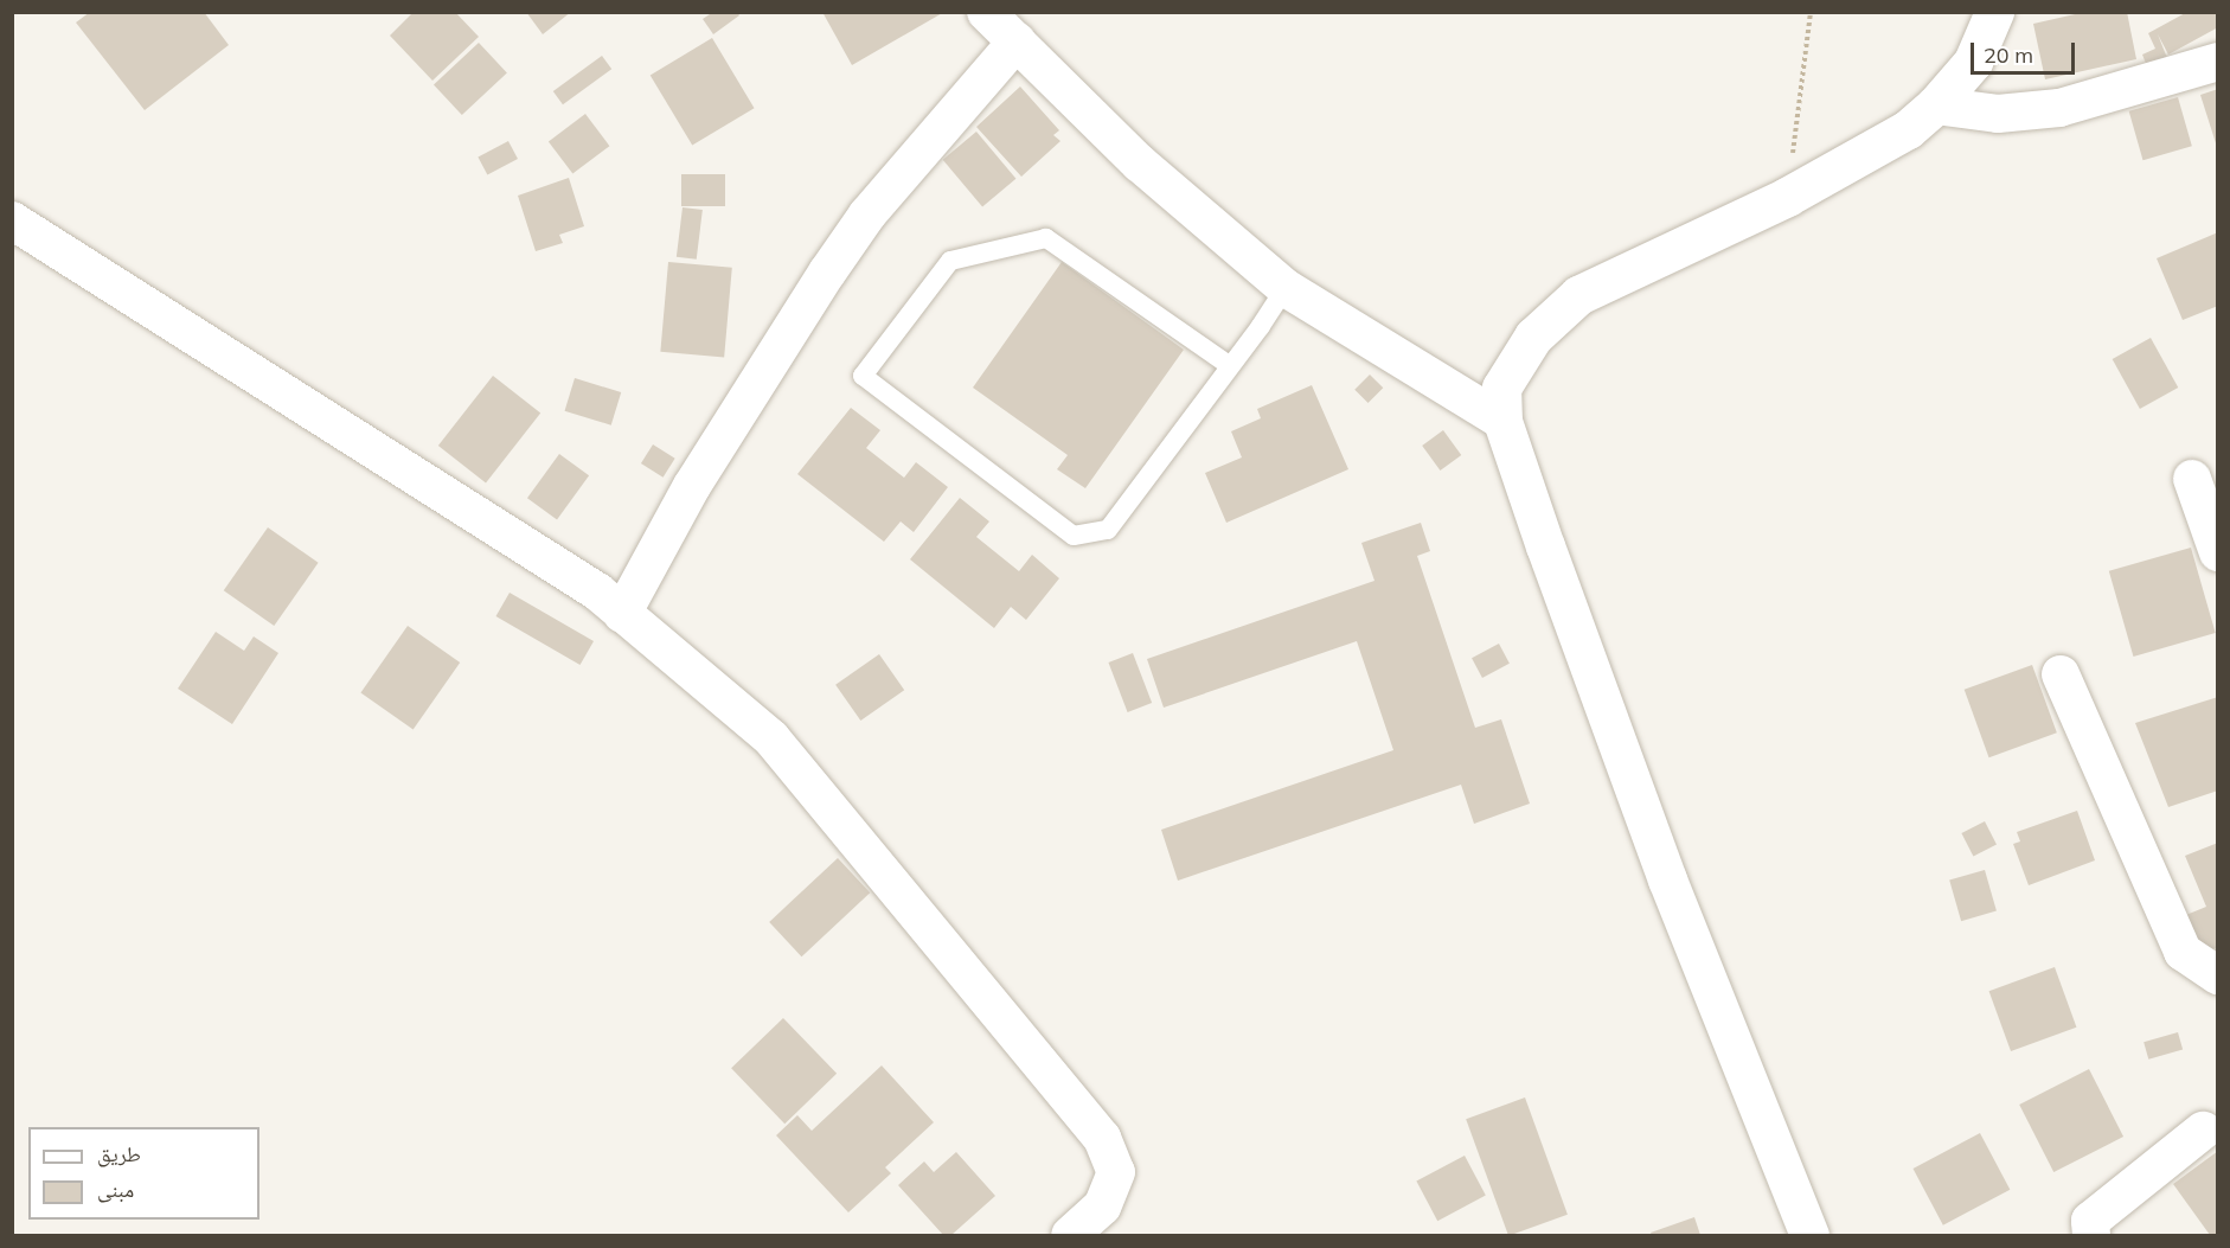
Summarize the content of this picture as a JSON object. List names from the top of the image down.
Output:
{
  "legend": ["طريق", "مبنى"],
  "scale_bar": "20 m"
}
